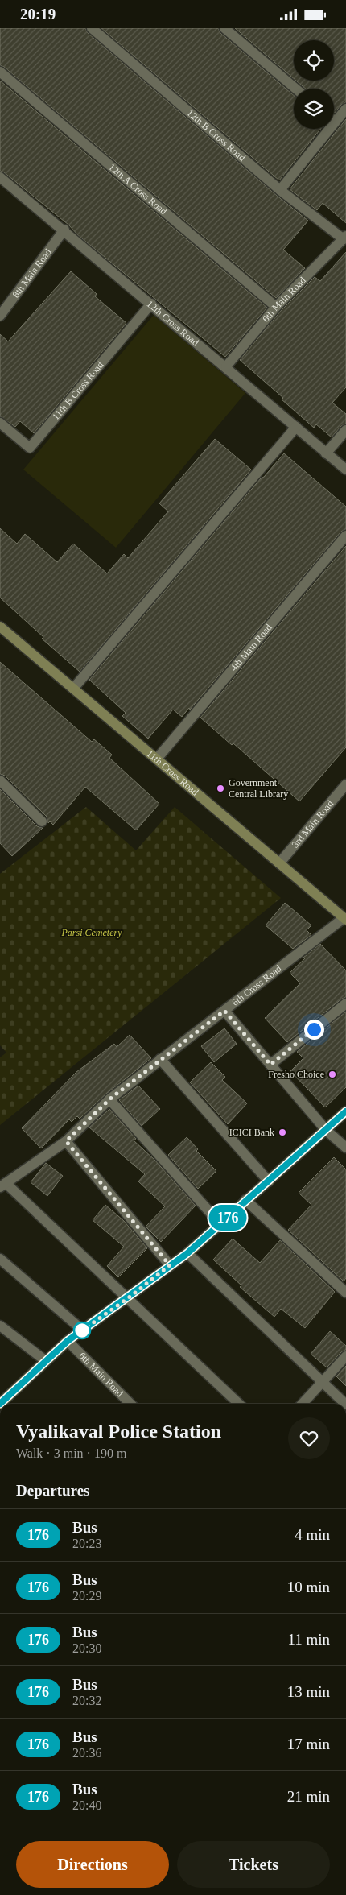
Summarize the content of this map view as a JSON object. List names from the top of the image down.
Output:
{
  "streets": {
    "street": [
      "12th B Cross Road",
      "12th A Cross Road",
      "8th Main Road",
      "6th Main Road",
      "12th Cross Road",
      "11th B Cross Road",
      "4th Main Road",
      "11th Cross Road",
      "3rd Main Road",
      "6th Cross Road"
    ]
  },
  "crossings": [
    ["12th B Cross Road", "6th Main Road"],
    ["12th A Cross Road", "6th Main Road"],
    ["8th Main Road", "12th Cross Road"],
    ["6th Main Road", "12th Cross Road"],
    ["12th Cross Road", "11th B Cross Road"],
    ["4th Main Road", "11th Cross Road"],
    ["11th Cross Road", "3rd Main Road"],
    ["11th Cross Road", "6th Cross Road"]
  ],
  "parks": ["Parsi Cemetery"],
  "places": ["Government Central Library", "Fresho Choice", "ICICI Bank"],
  "lines": ["bus line 176"],
  "page": {
    "status": "20:19",
    "on_map": "176",
    "heading": [
      ["Vyalikaval Police Station", "Walk · 3 min · 190 m"],
      "Departures"
    ],
    "list": [
      {
        "mark": "176",
        "name": "Bus",
        "note": "20:23",
        "value": "4 min"
      },
      {
        "mark": "176",
        "name": "Bus",
        "note": "20:29",
        "value": "10 min"
      },
      {
        "mark": "176",
        "name": "Bus",
        "note": "20:30",
        "value": "11 min"
      },
      {
        "mark": "176",
        "name": "Bus",
        "note": "20:32",
        "value": "13 min"
      },
      {
        "mark": "176",
        "name": "Bus",
        "note": "20:36",
        "value": "17 min"
      },
      {
        "mark": "176",
        "name": "Bus",
        "note": "20:40",
        "value": "21 min"
      }
    ],
    "buttons": ["Directions", "Tickets"]
  }
}
